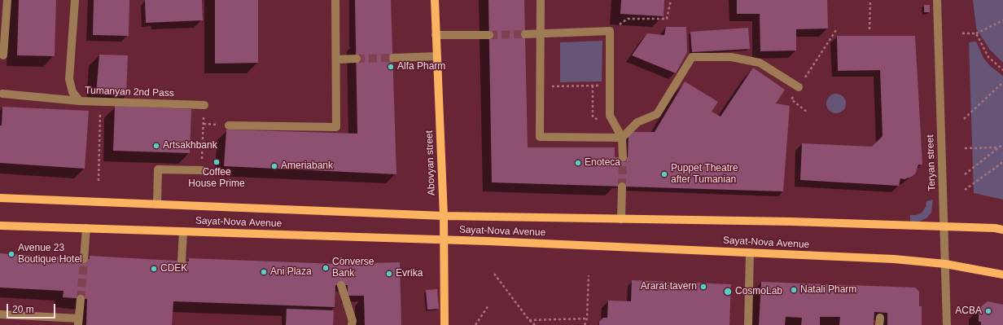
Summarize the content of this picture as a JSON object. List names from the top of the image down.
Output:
{
  "streets": {
    "main road": ["Abovyan street", "Sayat-Nova Avenue"],
    "street": ["Tumanyan 2nd Pass", "Teryan street"]
  },
  "crossings": [
    ["Abovyan street", "Sayat-Nova Avenue"],
    ["Teryan street", "Sayat-Nova Avenue"]
  ],
  "places": [
    "Alfa Pharm",
    "Artsakhbank",
    "Coffee House Prime",
    "Enoteca",
    "Ameriabank",
    "Puppet Theatre after Tumanian",
    "Avenue 23 Boutique Hotel",
    "Converse Bank",
    "CDEK",
    "Ani Plaza",
    "Evrika",
    "Ararat tavern",
    "Natali Pharm",
    "CosmoLab",
    "ACBA"
  ],
  "scale_bar": "20 m"
}
